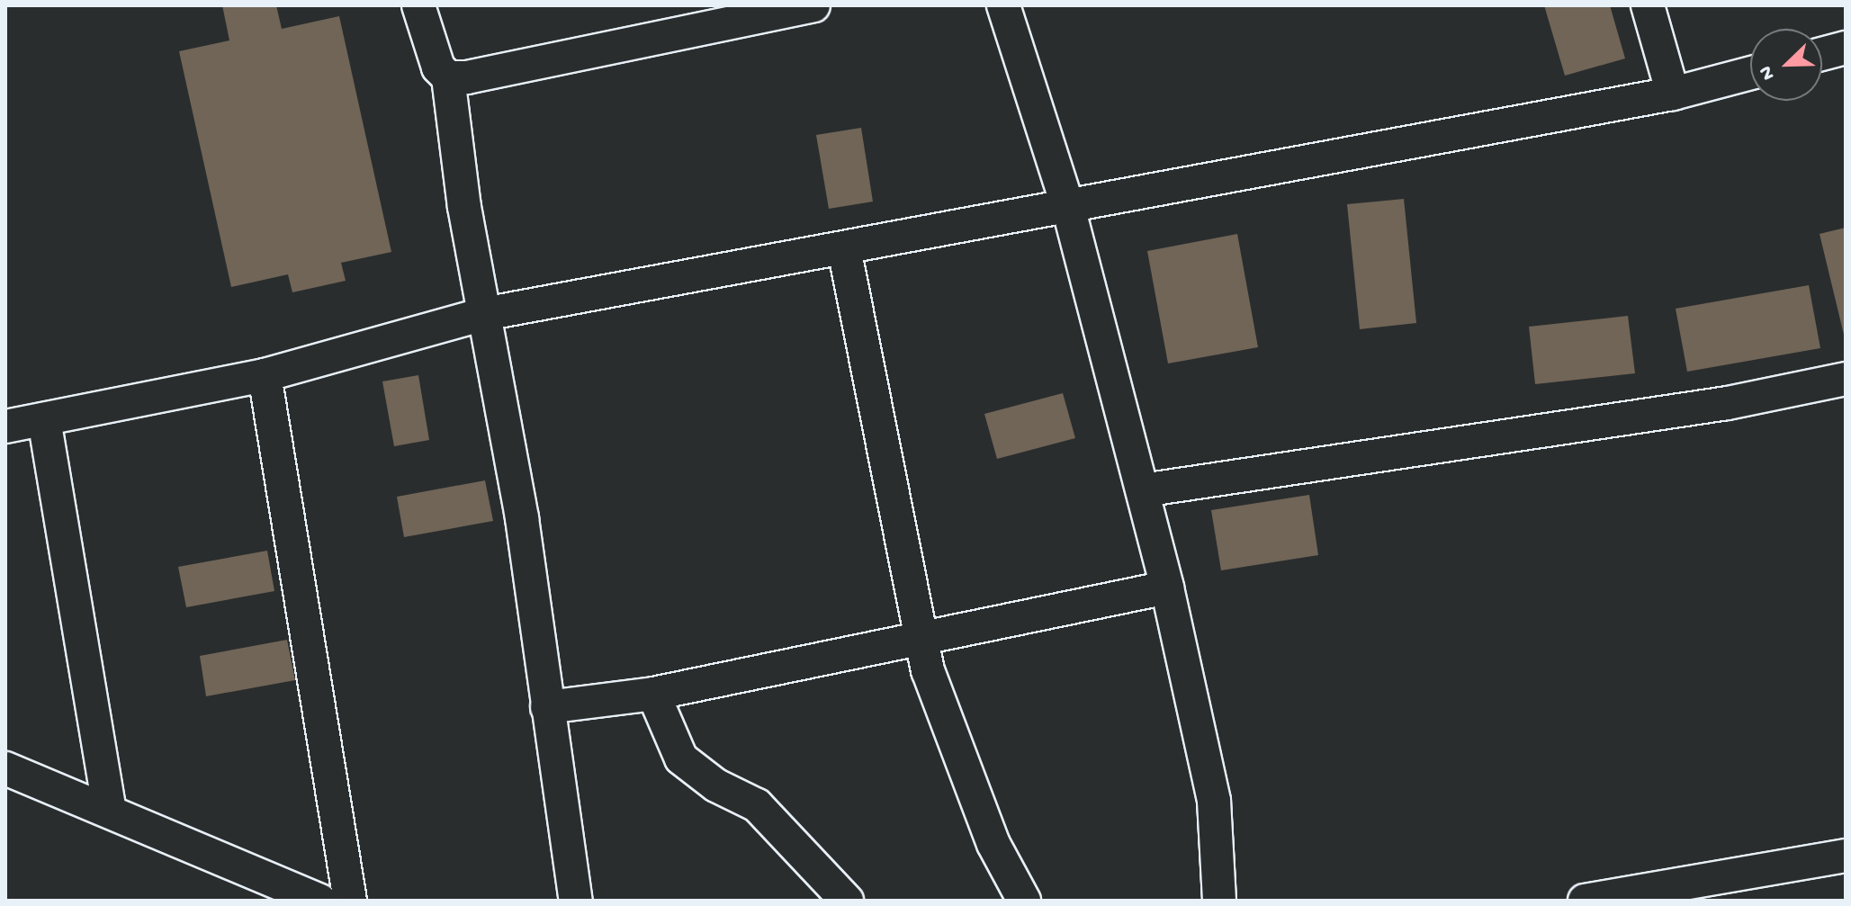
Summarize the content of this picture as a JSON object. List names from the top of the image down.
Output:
{
  "north": "bottom left"
}
